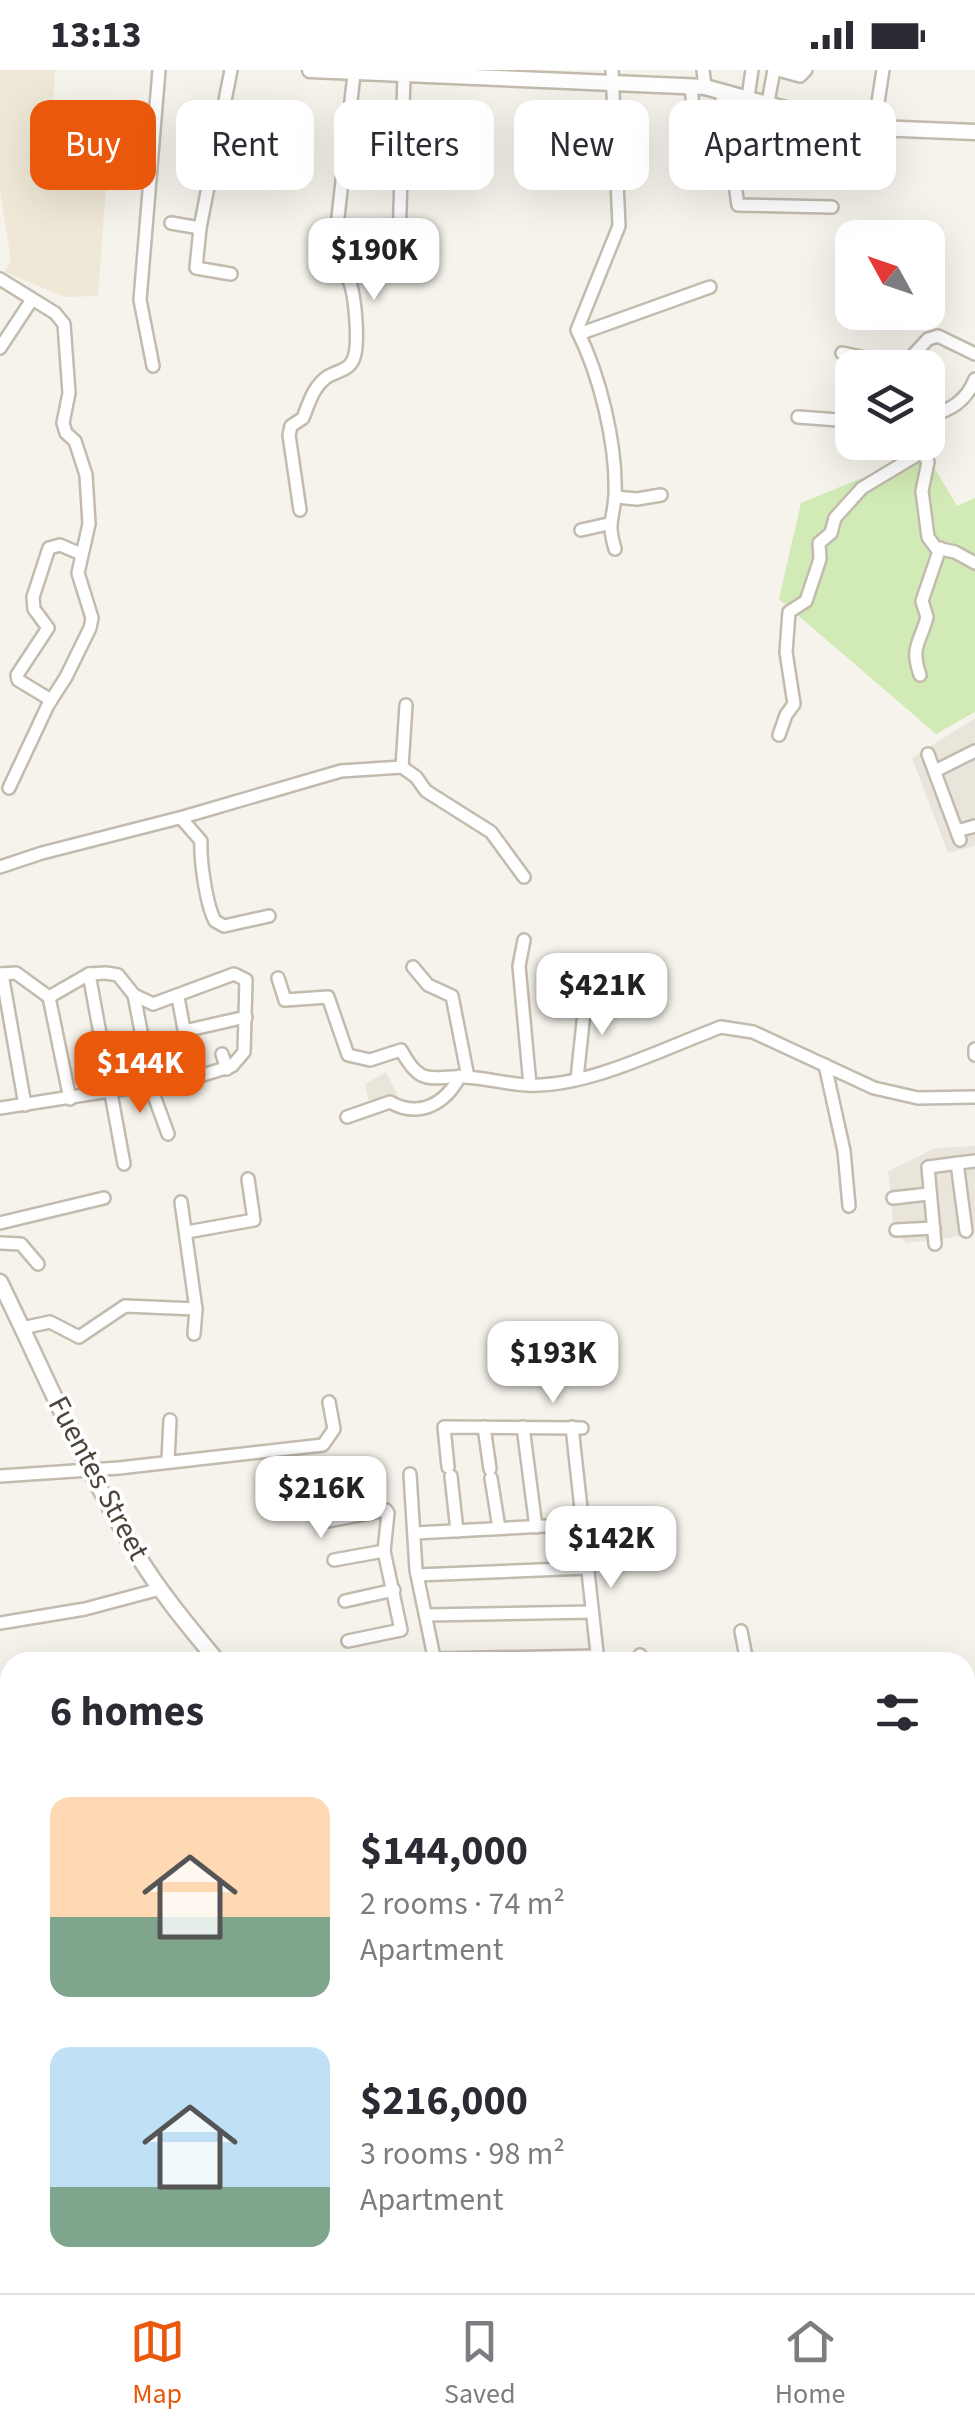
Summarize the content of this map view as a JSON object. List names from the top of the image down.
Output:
{
  "streets": {
    "street": ["Fuentes Street"]
  },
  "north": "top left",
  "page": {
    "status": "13:13",
    "chip": [
      "Buy",
      "Rent",
      "Filters",
      "New",
      "Apartment"
    ],
    "price": [
      "$190K",
      "$421K",
      "$144K",
      "$193K",
      "$216K",
      "$142K"
    ],
    "heading": "6 homes",
    "list": [
      {
        "name": "$144,000",
        "note": "2 rooms · 74 m² · Apartment"
      },
      {
        "name": "$216,000",
        "note": "3 rooms · 98 m² · Apartment"
      }
    ],
    "tabs": ["Map", "Saved", "Home"]
  }
}
